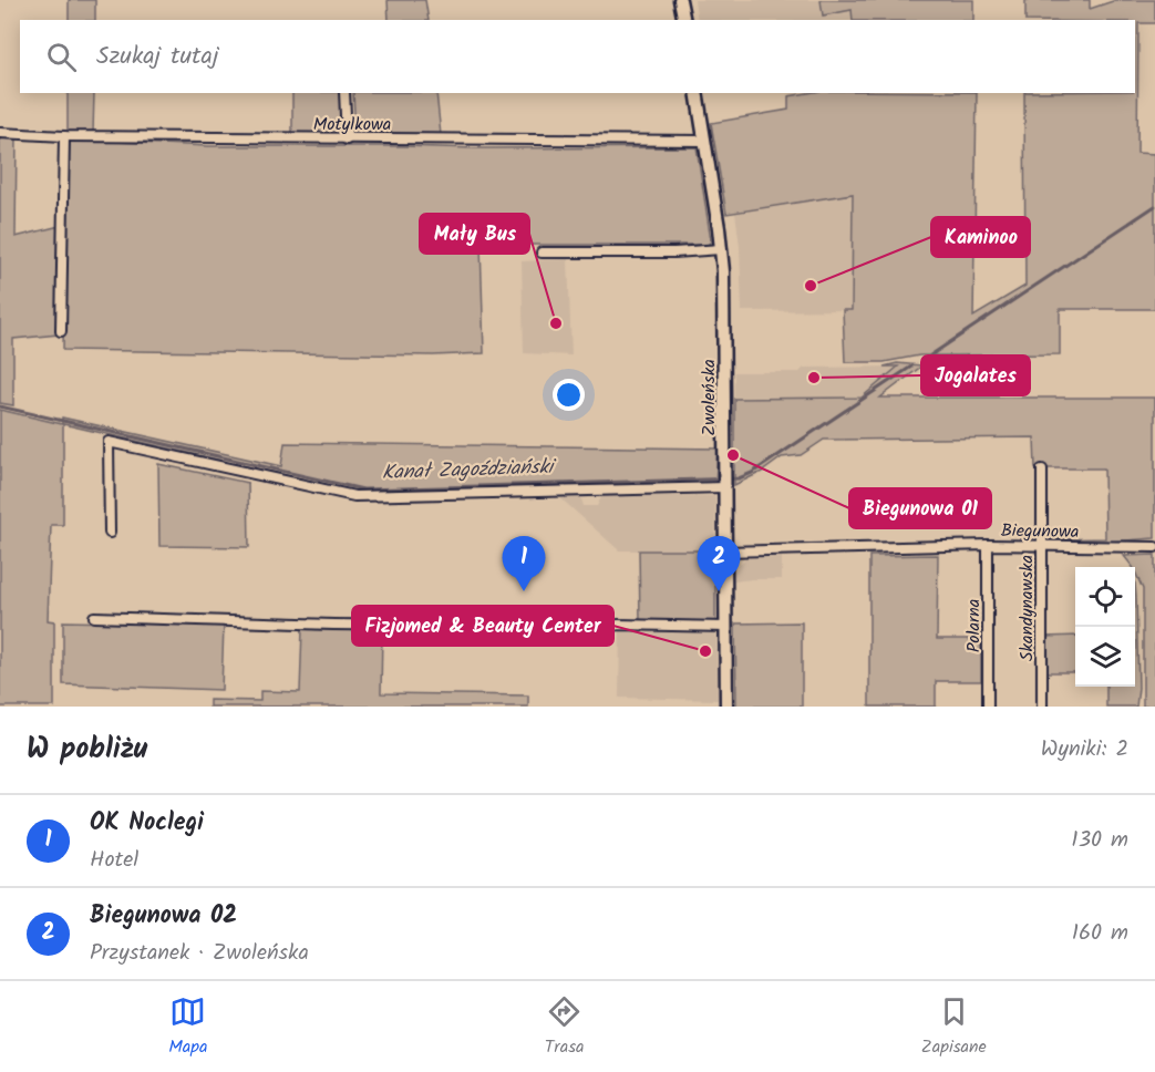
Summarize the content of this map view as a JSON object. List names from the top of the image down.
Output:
{
  "streets": {
    "street": [
      "Motylkowa",
      "Zwoleńska",
      "Biegunowa",
      "Skandynawska",
      "Polarna"
    ]
  },
  "crossings": [
    ["Motylkowa", "Zwoleńska"],
    ["Zwoleńska", "Biegunowa"],
    ["Biegunowa", "Skandynawska"],
    ["Biegunowa", "Polarna"]
  ],
  "water": ["Kanał Zagoździański"],
  "places": [
    "Kaminoo",
    "Mały Bus",
    "Jogalates",
    "Biegunowa 01",
    "Fizjomed & Beauty Center"
  ],
  "page": {
    "search": "Szukaj tutaj",
    "pins": ["1", "2"],
    "heading": ["W pobliżu", "Wyniki: 2"],
    "list": [
      {
        "mark": "1",
        "name": "OK Noclegi",
        "note": "Hotel",
        "value": "130 m"
      },
      {
        "mark": "2",
        "name": "Biegunowa 02",
        "note": "Przystanek · Zwoleńska",
        "value": "160 m"
      }
    ],
    "nav": ["Mapa", "Trasa", "Zapisane"]
  }
}
